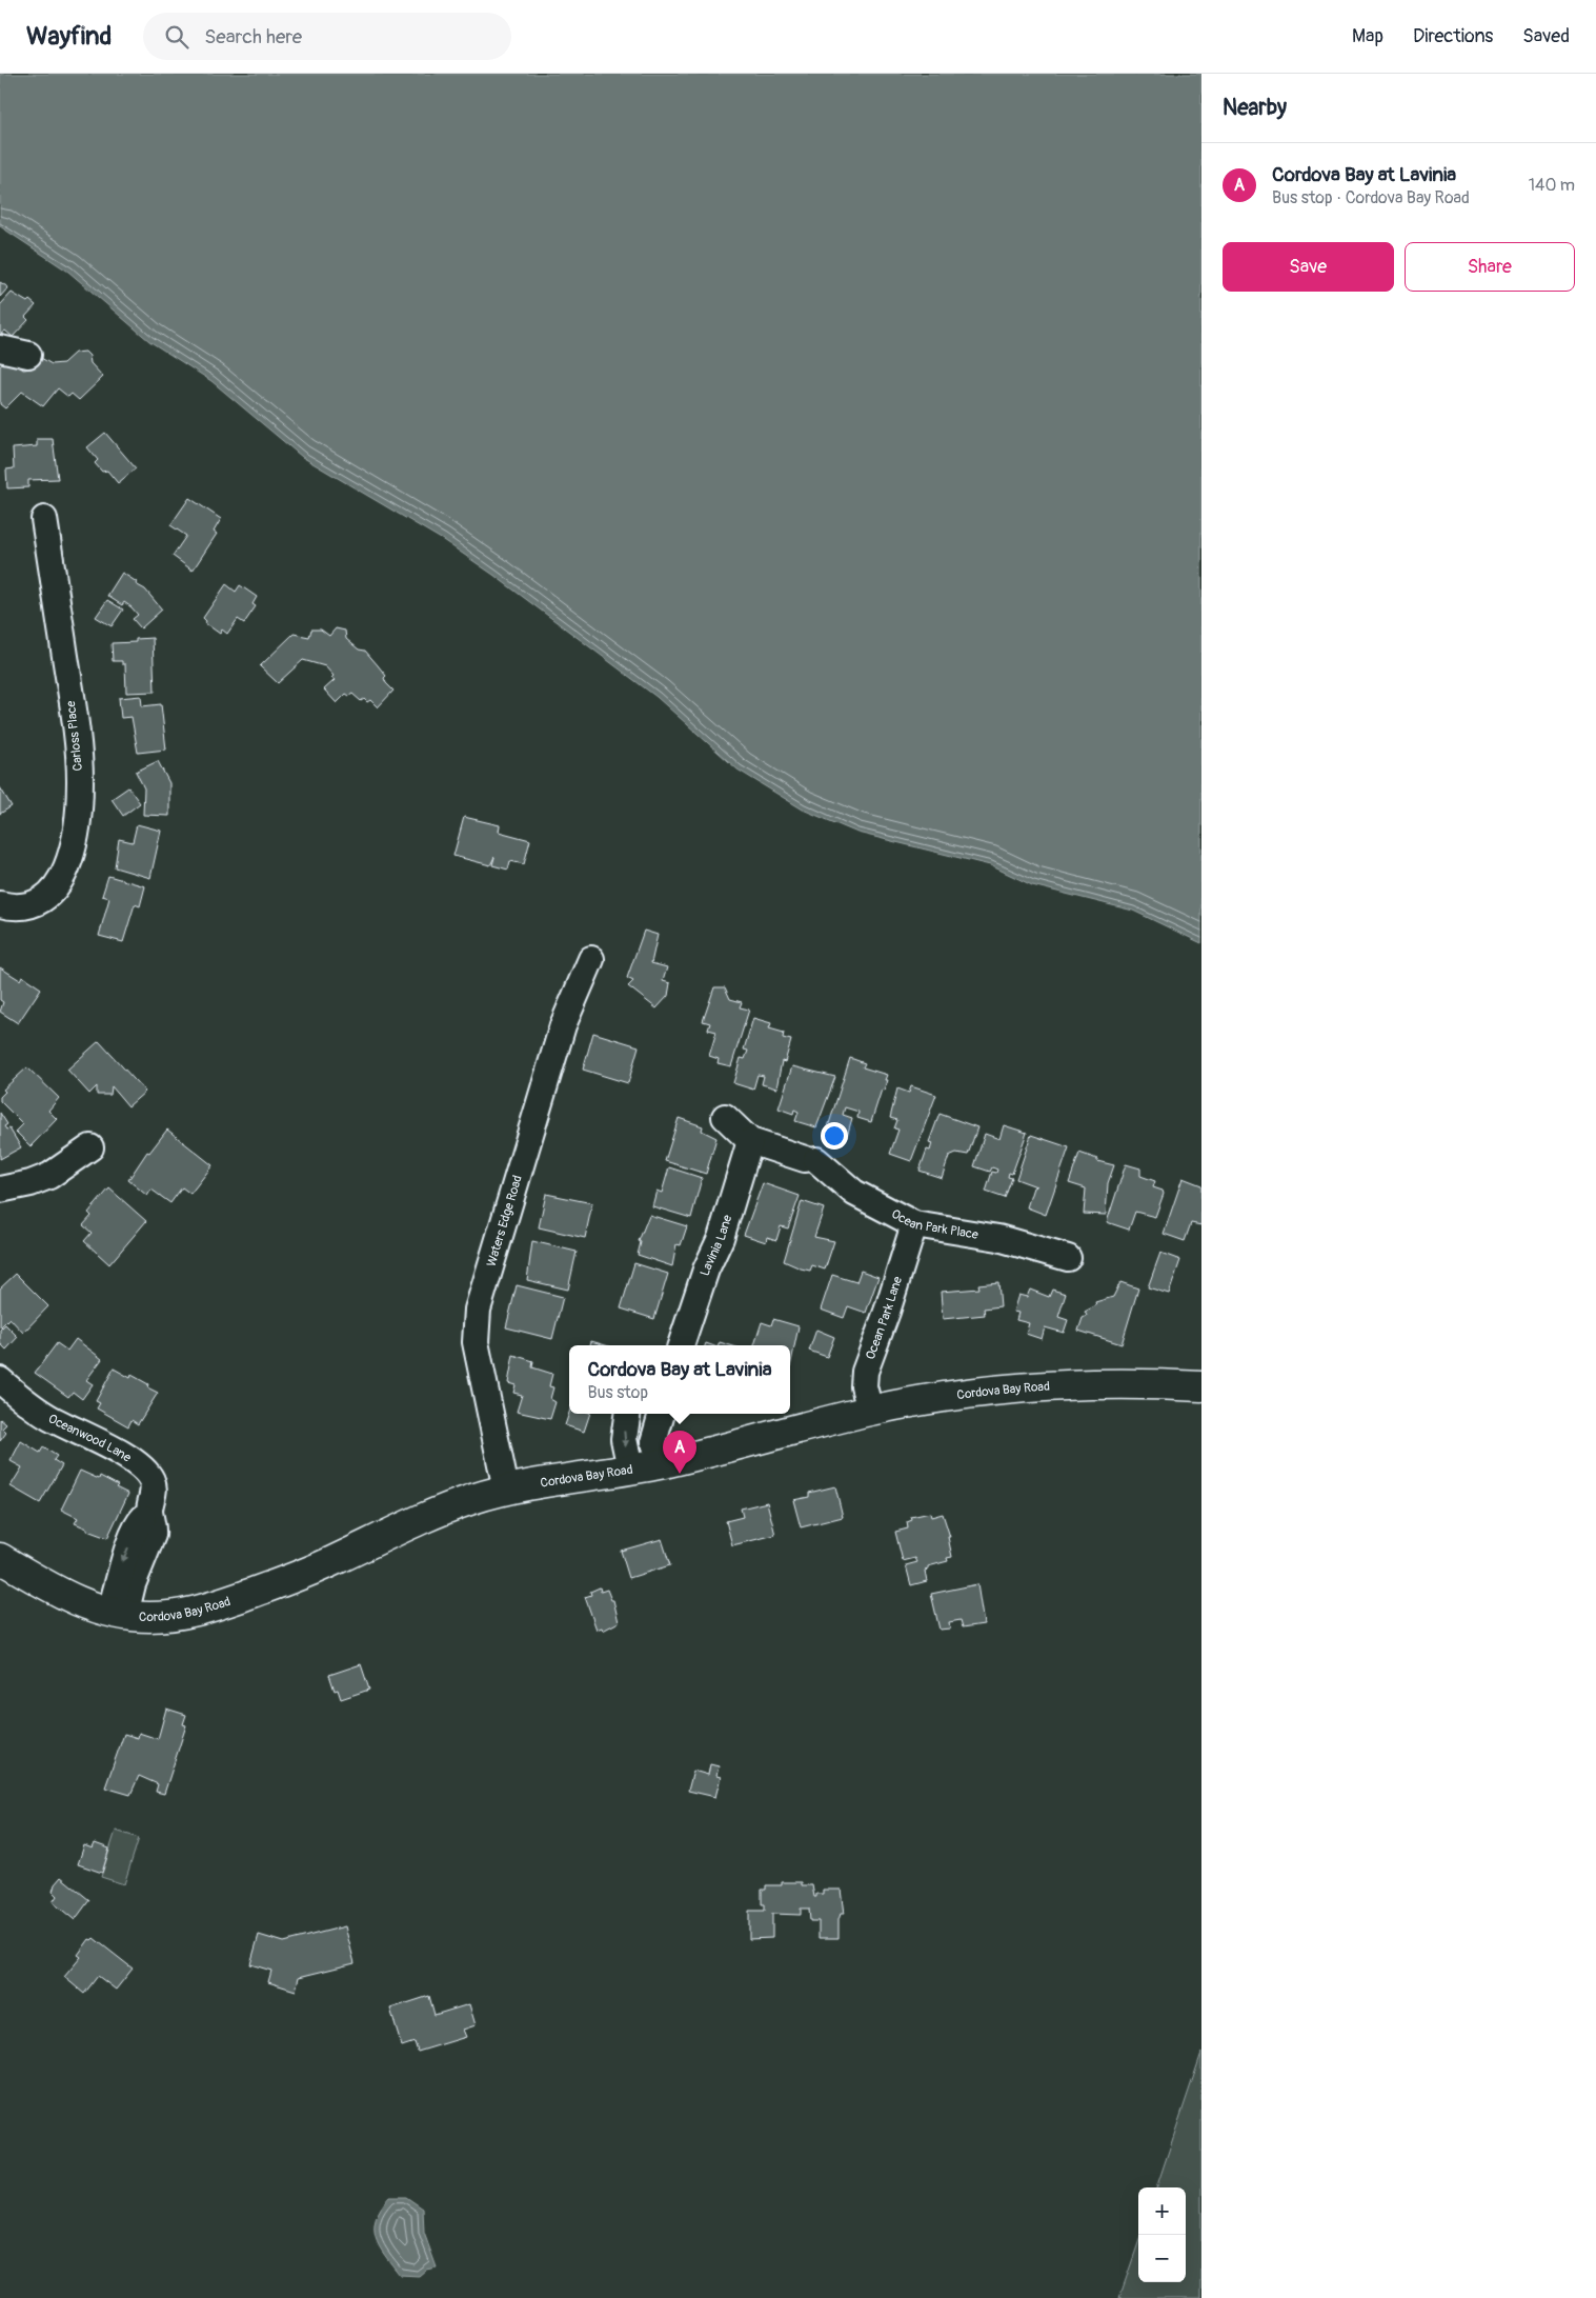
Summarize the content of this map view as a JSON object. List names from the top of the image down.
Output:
{
  "streets": {
    "main road": ["Cordova Bay Road"],
    "street": [
      "Carloss Place",
      "Waters Edge Road",
      "Ocean Park Place",
      "Lavinia Lane",
      "Ocean Park Lane",
      "Oceanwood Lane"
    ]
  },
  "crossings": [
    ["Waters Edge Road", "Cordova Bay Road"],
    ["Ocean Park Place", "Lavinia Lane"],
    ["Ocean Park Place", "Ocean Park Lane"],
    ["Ocean Park Lane", "Cordova Bay Road"],
    ["Cordova Bay Road", "Oceanwood Lane"]
  ],
  "page": {
    "header": "Wayfind",
    "search": "Search here",
    "nav": ["Map", "Directions", "Saved"],
    "heading": "Nearby",
    "list": [
      {
        "mark": "A",
        "name": "Cordova Bay at Lavinia",
        "note": "Bus stop · Cordova Bay Road",
        "value": "140 m"
      }
    ],
    "buttons": ["Save", "Share"],
    "popup": ["Cordova Bay at Lavinia", "Bus stop"],
    "pins": "A",
    "map_buttons": ["+", "−"]
  }
}
